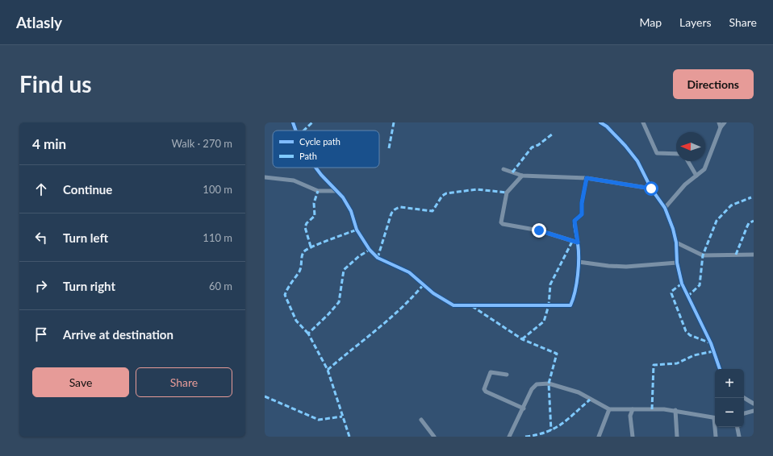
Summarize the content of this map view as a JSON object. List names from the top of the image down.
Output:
{
  "legend": ["Cycle path", "Path"],
  "north": "left",
  "page": {
    "header": "Atlasly",
    "nav": ["Map", "Layers", "Share"],
    "buttons": [
      "Directions",
      ["Save", "Share"]
    ],
    "title": "Find us",
    "heading": ["4 min", "Walk · 270 m"],
    "list": [
      ["Continue", "100 m"],
      ["Turn left", "110 m"],
      ["Turn right", "60 m"],
      "Arrive at destination"
    ],
    "map_buttons": ["+", "−"]
  }
}
